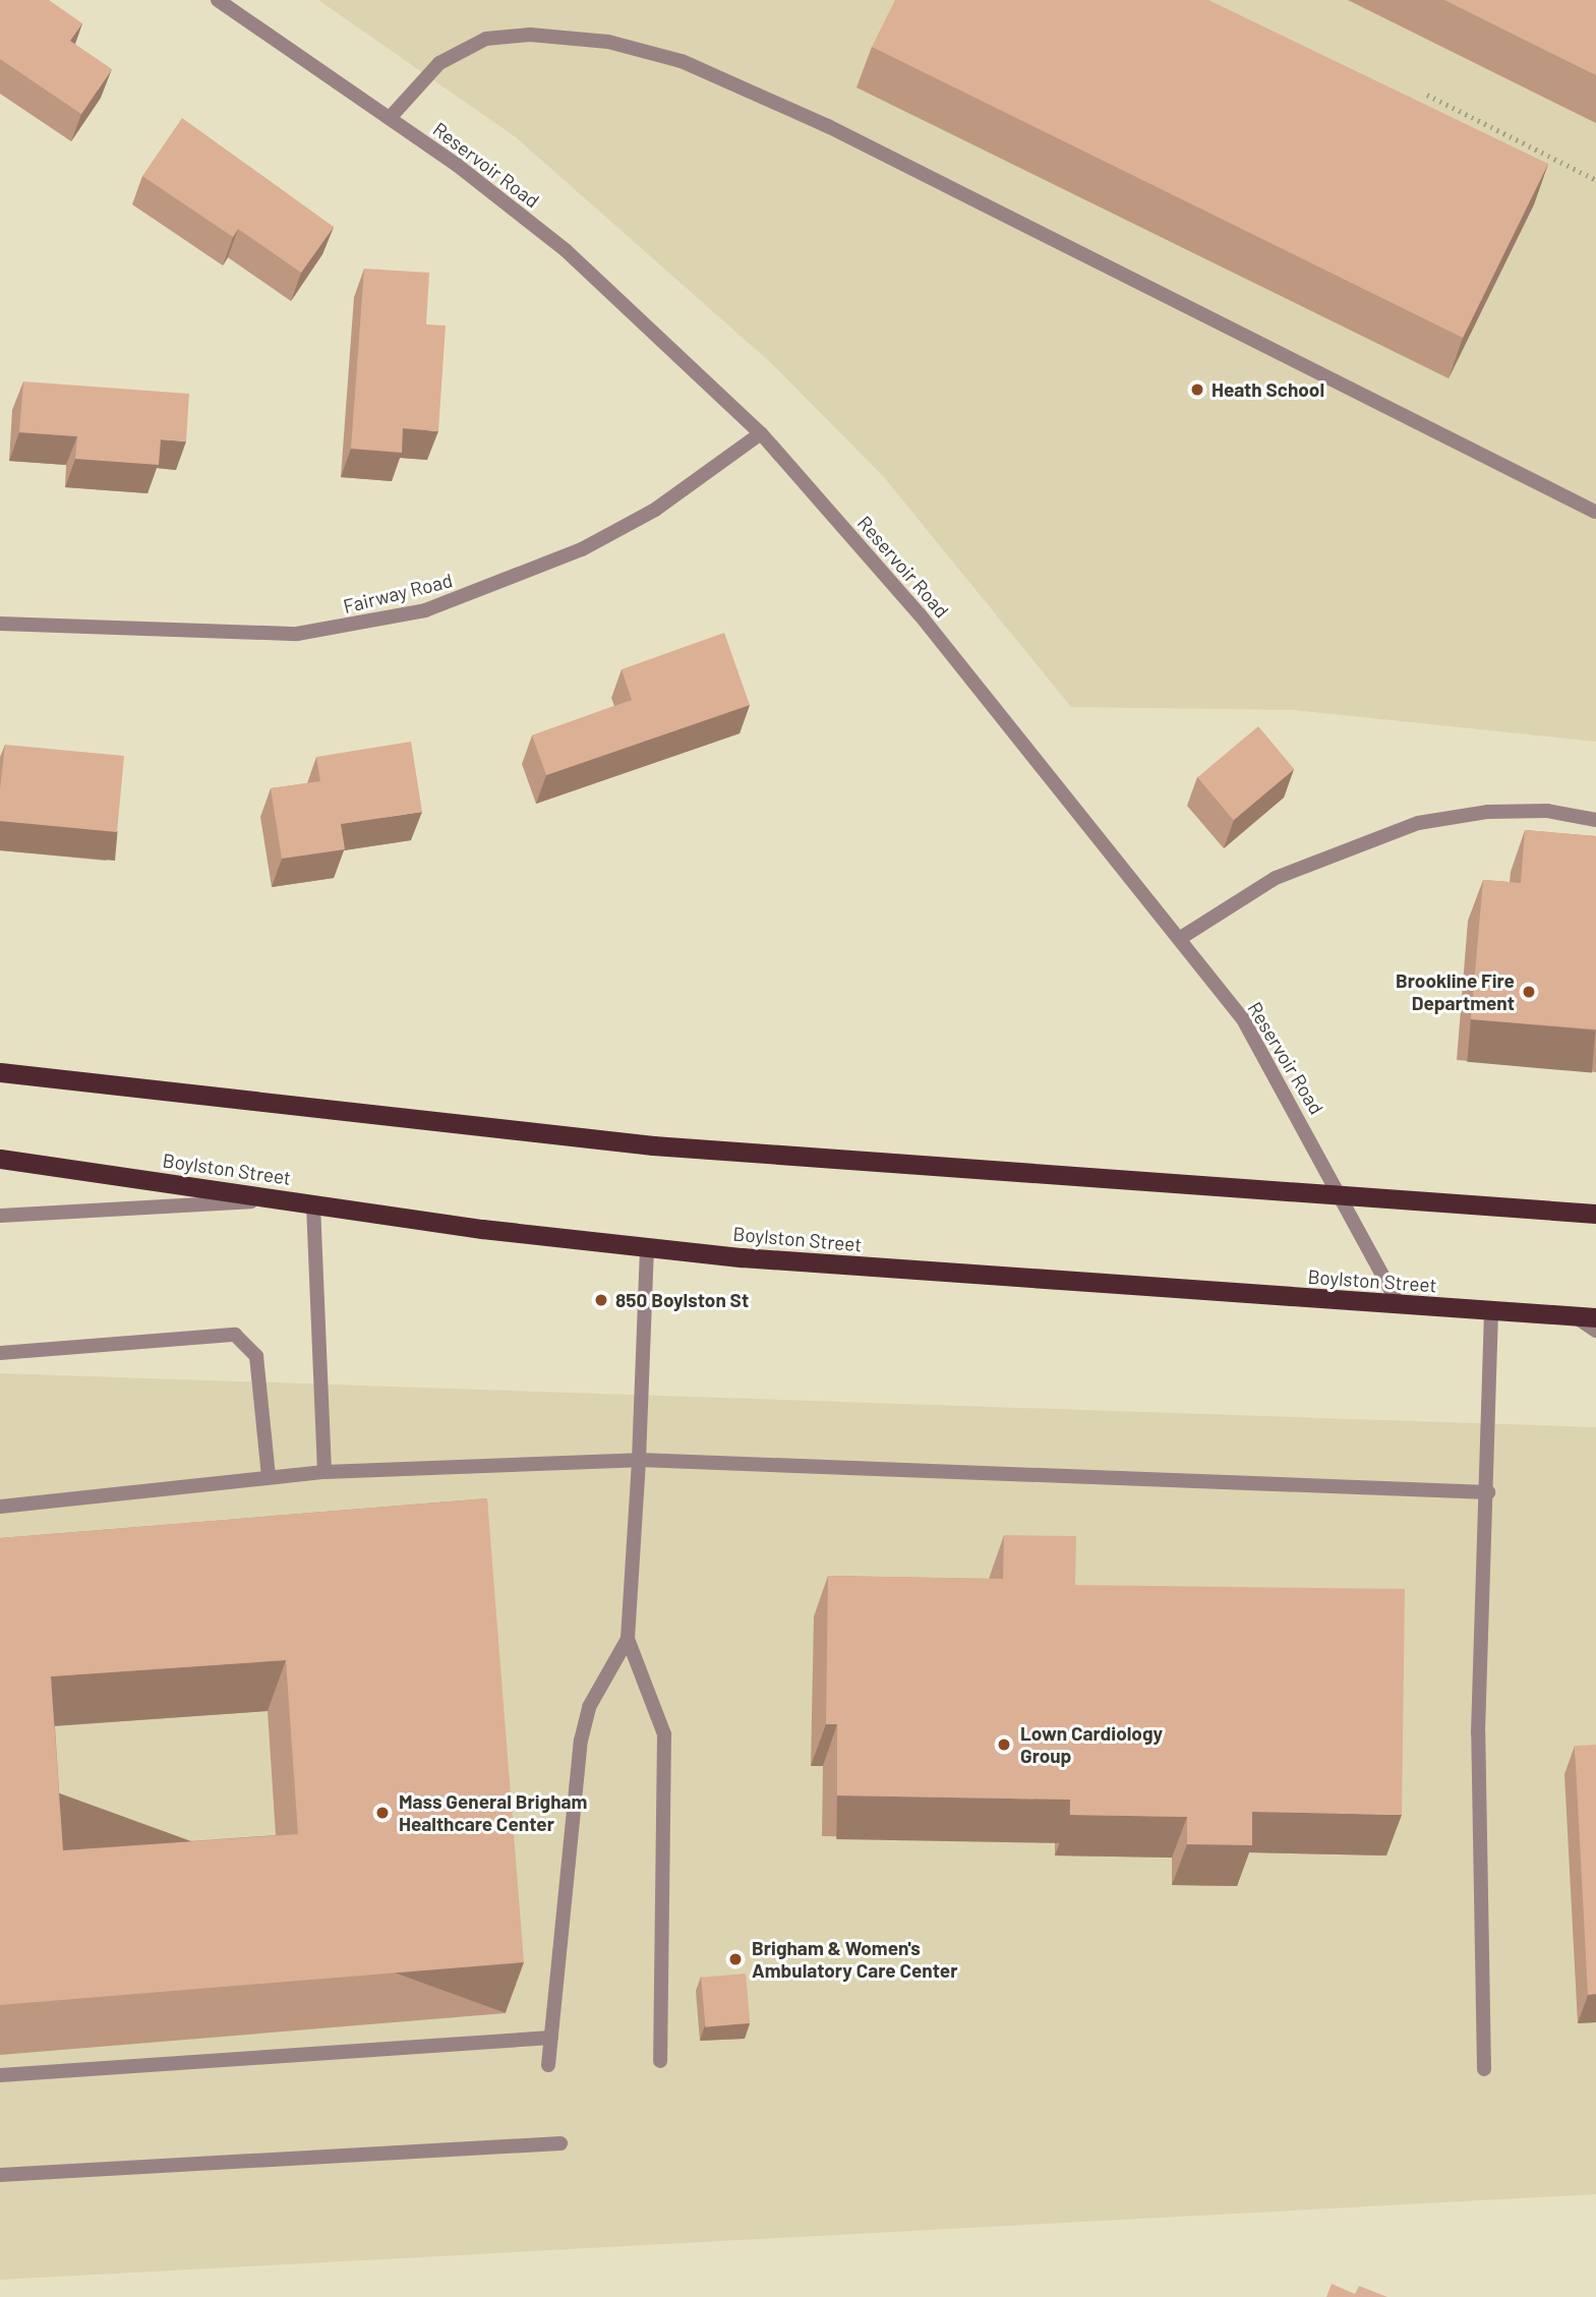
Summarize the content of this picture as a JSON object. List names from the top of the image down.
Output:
{
  "streets": {
    "highway": ["Boylston Street"],
    "street": ["Reservoir Road", "Fairway Road"]
  },
  "crossings": [
    ["Reservoir Road", "Fairway Road"],
    ["Reservoir Road", "Boylston Street"]
  ],
  "places": [
    "Heath School",
    "Brookline Fire Department",
    "850 Boylston St",
    "Lown Cardiology Group",
    "Mass General Brigham Healthcare Center",
    "Brigham & Women's Ambulatory Care Center"
  ]
}
